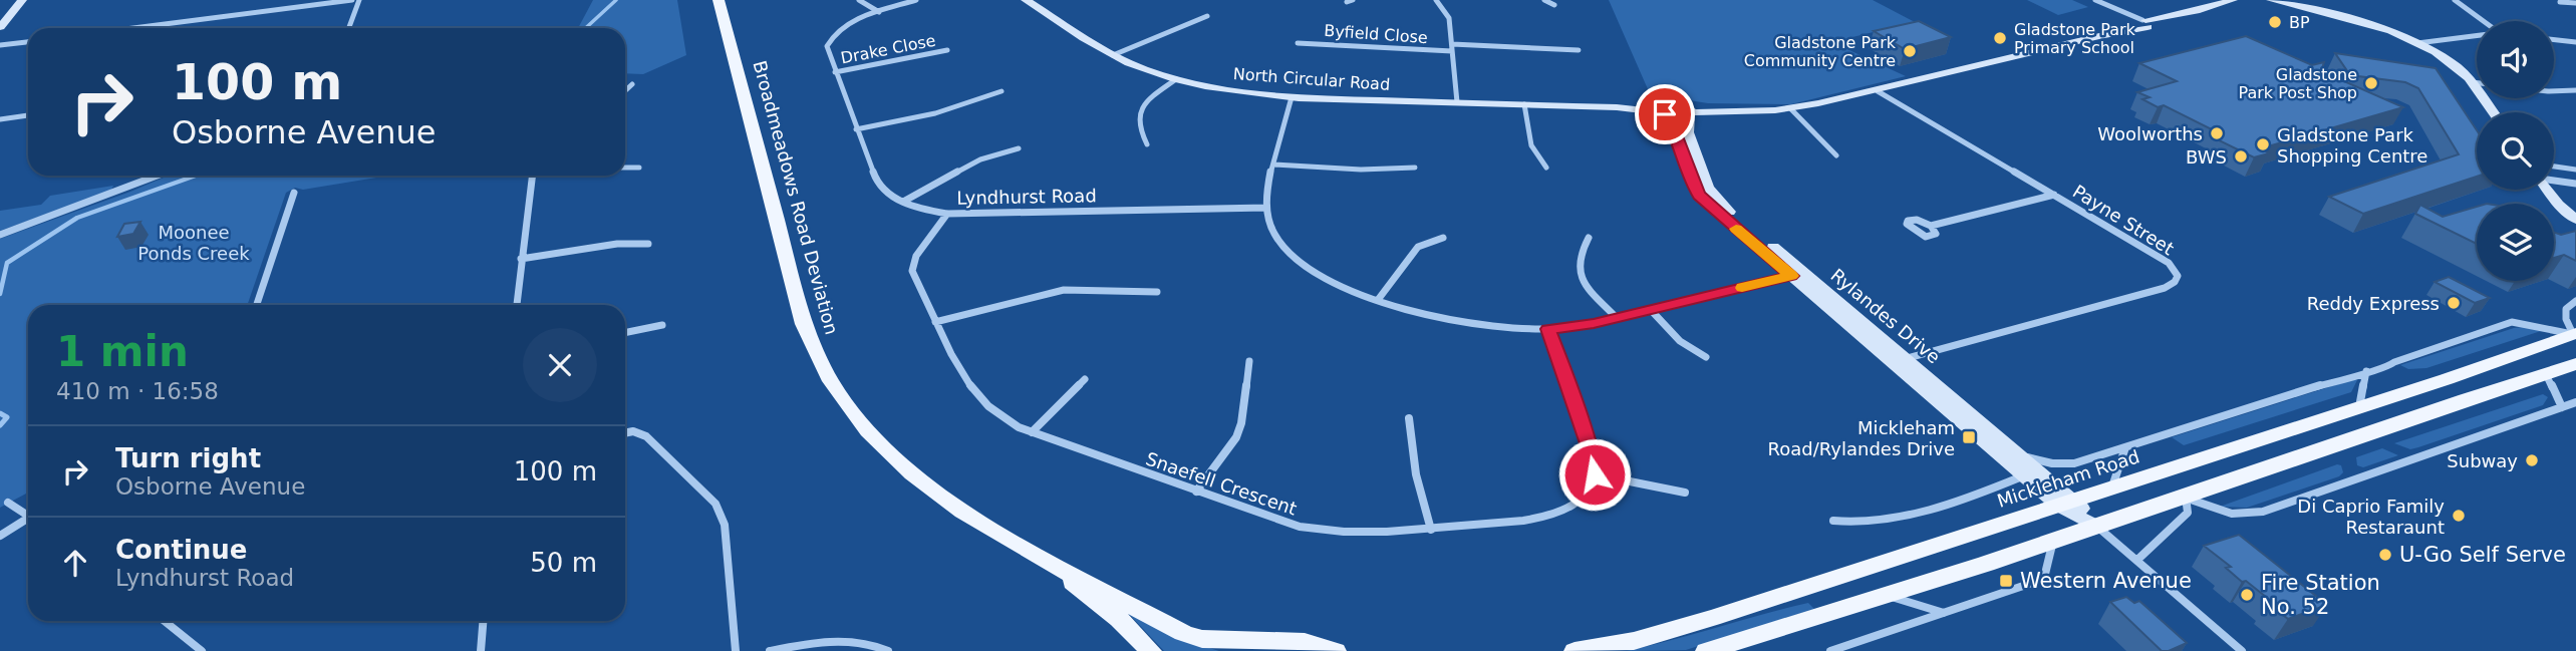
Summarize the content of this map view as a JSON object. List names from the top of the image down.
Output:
{
  "streets": {
    "main road": ["Broadmeadows Road Deviation", "Mickleham Road"],
    "street": [
      "Byfield Close",
      "Drake Close",
      "North Circular Road",
      "Lyndhurst Road",
      "Payne Street",
      "Rylandes Drive",
      "Snaefell Crescent"
    ]
  },
  "crossings": [
    ["Drake Close", "Lyndhurst Road"],
    ["North Circular Road", "Payne Street"],
    ["North Circular Road", "Rylandes Drive"],
    ["Lyndhurst Road", "Snaefell Crescent"],
    ["Payne Street", "Rylandes Drive"],
    ["Rylandes Drive", "Mickleham Road"]
  ],
  "parks": ["Moonee Ponds Creek"],
  "places": {
    "other": [
      "BP",
      "Gladstone Park Primary School",
      "Gladstone Park Community Centre",
      "Gladstone Park Post Shop",
      "Woolworths",
      "Gladstone Park Shopping Centre",
      "BWS",
      "Reddy Express",
      "Subway",
      "Di Caprio Family Restaraunt",
      "U-Go Self Serve",
      "Fire Station No. 52"
    ],
    "transit": ["Mickleham Road/Rylandes Drive", "Western Avenue"]
  },
  "page": {
    "turn": ["100 m", "Osborne Avenue"],
    "heading": ["1 min", "410 m · 16:58"],
    "list": [
      {
        "name": "Turn right",
        "note": "Osborne Avenue",
        "value": "100 m"
      },
      {
        "name": "Continue",
        "note": "Lyndhurst Road",
        "value": "50 m"
      }
    ]
  }
}
